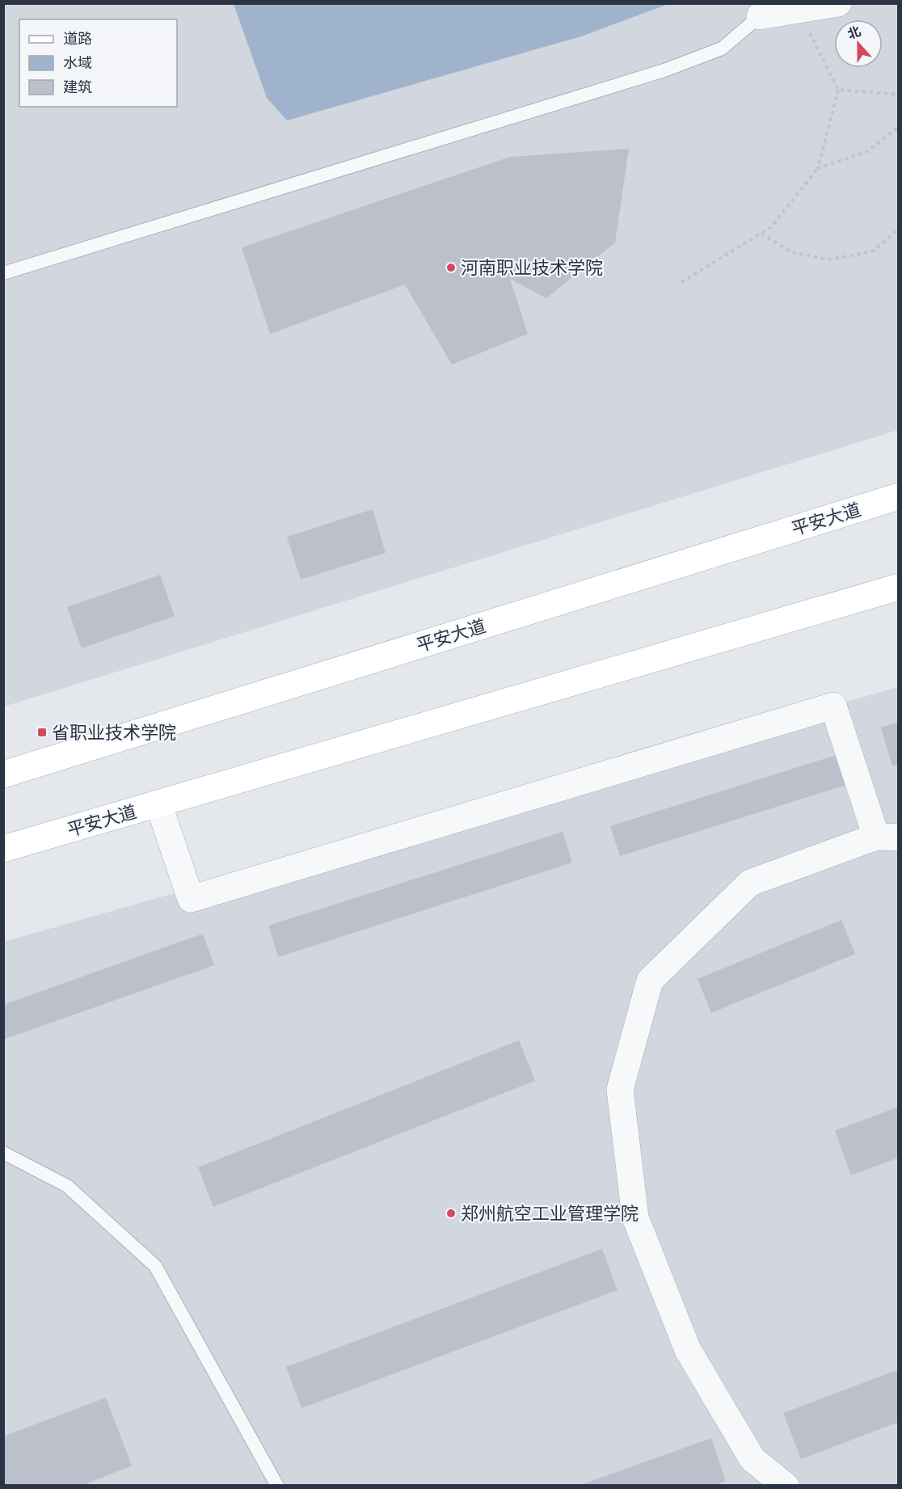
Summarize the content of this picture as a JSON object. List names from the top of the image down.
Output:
{
  "streets": {
    "main road": ["平安大道"]
  },
  "places": {
    "other": ["河南职业技术学院", "郑州航空工业管理学院"],
    "transit": ["省职业技术学院"]
  },
  "legend": ["道路", "水域", "建筑"],
  "north": "top"
}
